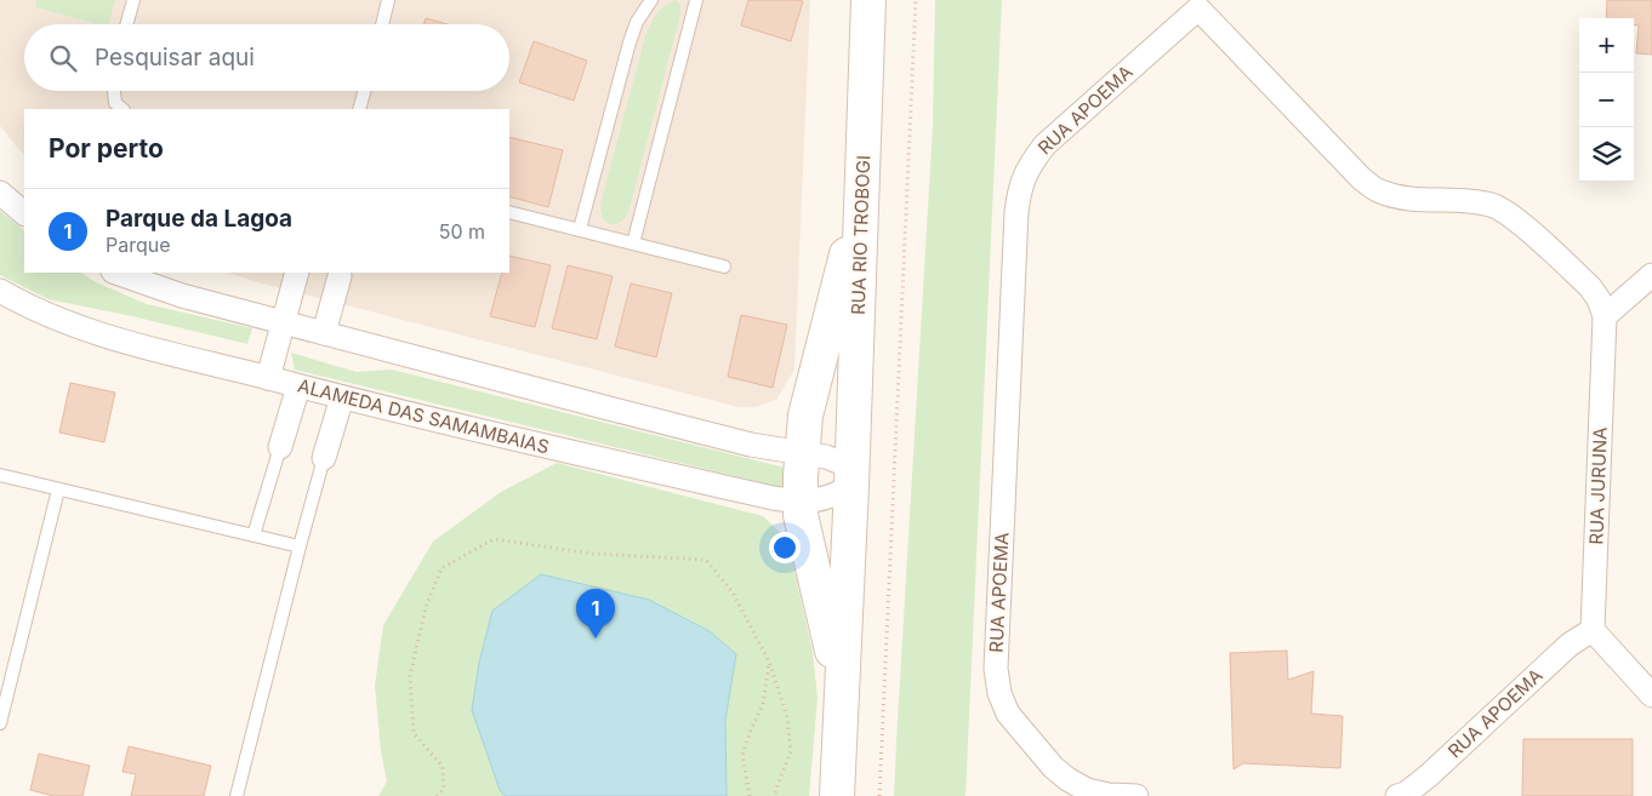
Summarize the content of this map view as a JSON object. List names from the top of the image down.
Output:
{
  "streets": {
    "main road": ["RUA RIO TROBOGI"],
    "street": ["RUA APOEMA", "ALAMEDA DAS SAMAMBAIAS", "RUA JURUNA"]
  },
  "crossings": [
    ["RUA APOEMA", "RUA JURUNA"],
    ["RUA RIO TROBOGI", "ALAMEDA DAS SAMAMBAIAS"]
  ],
  "page": {
    "map_buttons": ["+", "−"],
    "search": "Pesquisar aqui",
    "heading": "Por perto",
    "list": [
      {
        "mark": "1",
        "name": "Parque da Lagoa",
        "note": "Parque",
        "value": "50 m"
      }
    ],
    "pins": "1"
  }
}
